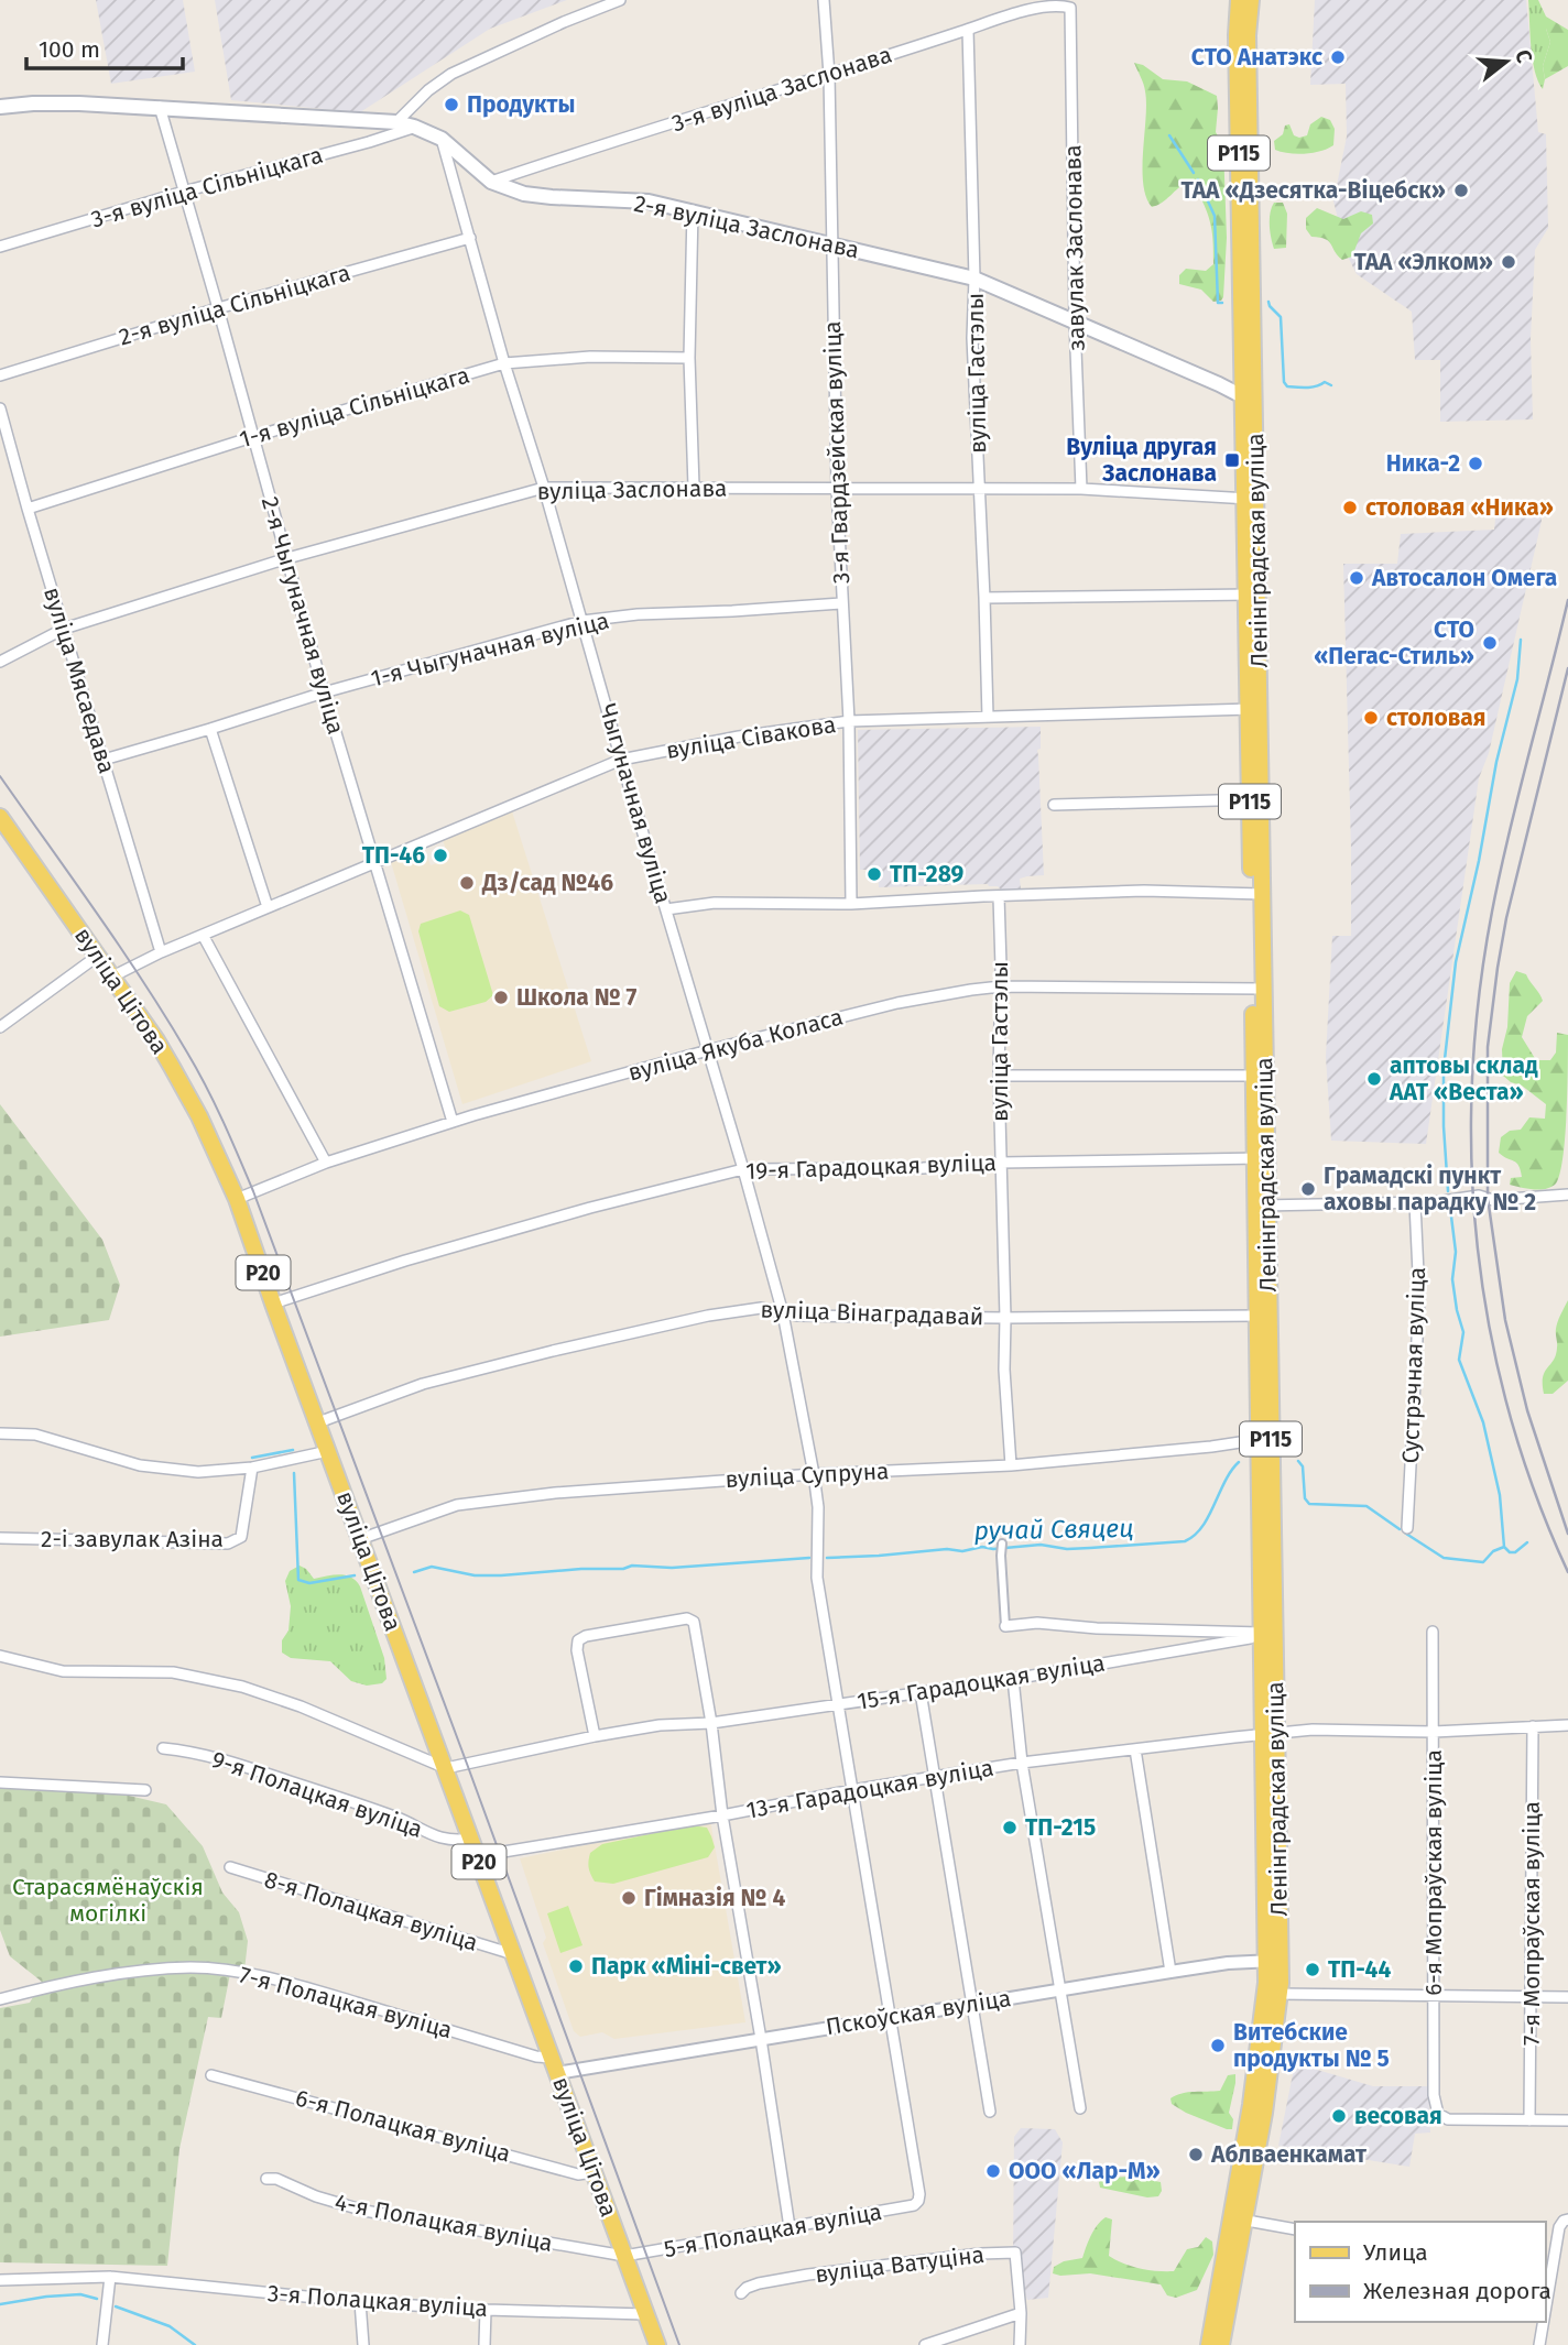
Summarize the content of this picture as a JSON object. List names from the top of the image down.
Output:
{
  "streets": {
    "main road": [
      "Р115",
      "2-я вуліца Заслонава",
      "Ленінградская вуліца",
      "вуліца Цітова",
      "Р20"
    ],
    "street": [
      "3-я вуліца Заслонава",
      "3-я вуліца Сільніцкага",
      "завулак Заслонава",
      "2-я вуліца Сільніцкага",
      "вуліца Гастэлы",
      "1-я вуліца Сільніцкага",
      "3-я Гвардзейская вуліца",
      "вуліца Заслонава",
      "2-я Чыгуначная вуліца",
      "1-я Чыгуначная вуліца",
      "вуліца Мясаедава",
      "вуліца Сівакова",
      "Чыгуначная вуліца",
      "вуліца Якуба Коласа",
      "19-я Гарадоцкая вуліца",
      "вуліца Вінаградавай",
      "Сустрэчная вуліца",
      "вуліца Супруна",
      "2-і завулак Азіна",
      "15-я Гарадоцкая вуліца",
      "13-я Гарадоцкая вуліца",
      "9-я Полацкая вуліца",
      "6-я Мопраўская вуліца",
      "8-я Полацкая вуліца",
      "7-я Мопраўская вуліца",
      "7-я Полацкая вуліца",
      "Пскоўская вуліца",
      "6-я Полацкая вуліца",
      "4-я Полацкая вуліца",
      "5-я Полацкая вуліца",
      "вуліца Ватуціна",
      "3-я Полацкая вуліца"
    ]
  },
  "crossings": [
    ["3-я вуліца Заслонава", "2-я вуліца Заслонава"],
    ["3-я вуліца Заслонава", "завулак Заслонава"],
    ["3-я вуліца Заслонава", "вуліца Гастэлы"],
    ["3-я вуліца Заслонава", "3-я Гвардзейская вуліца"],
    ["3-я вуліца Сільніцкага", "2-я вуліца Заслонава"],
    ["3-я вуліца Сільніцкага", "2-я Чыгуначная вуліца"],
    ["2-я вуліца Заслонава", "завулак Заслонава"],
    ["2-я вуліца Заслонава", "вуліца Гастэлы"],
    ["2-я вуліца Заслонава", "3-я Гвардзейская вуліца"],
    ["2-я вуліца Заслонава", "Ленінградская вуліца"],
    ["2-я вуліца Заслонава", "2-я Чыгуначная вуліца"],
    ["2-я вуліца Заслонава", "Чыгуначная вуліца"],
    ["завулак Заслонава", "вуліца Заслонава"],
    ["2-я вуліца Сільніцкага", "2-я Чыгуначная вуліца"],
    ["2-я вуліца Сільніцкага", "Чыгуначная вуліца"],
    ["вуліца Гастэлы", "вуліца Заслонава"],
    ["вуліца Гастэлы", "вуліца Сівакова"],
    ["вуліца Гастэлы", "вуліца Якуба Коласа"],
    ["вуліца Гастэлы", "19-я Гарадоцкая вуліца"],
    ["вуліца Гастэлы", "вуліца Вінаградавай"],
    ["вуліца Гастэлы", "вуліца Супруна"],
    ["1-я вуліца Сільніцкага", "2-я Чыгуначная вуліца"],
    ["1-я вуліца Сільніцкага", "вуліца Мясаедава"],
    ["1-я вуліца Сільніцкага", "Чыгуначная вуліца"],
    ["3-я Гвардзейская вуліца", "вуліца Заслонава"],
    ["3-я Гвардзейская вуліца", "1-я Чыгуначная вуліца"],
    ["3-я Гвардзейская вуліца", "вуліца Сівакова"],
    ["вуліца Заслонава", "Ленінградская вуліца"],
    ["вуліца Заслонава", "2-я Чыгуначная вуліца"],
    ["вуліца Заслонава", "вуліца Мясаедава"],
    ["вуліца Заслонава", "Чыгуначная вуліца"],
    ["Ленінградская вуліца", "вуліца Сівакова"],
    ["Ленінградская вуліца", "вуліца Якуба Коласа"],
    ["Ленінградская вуліца", "19-я Гарадоцкая вуліца"],
    ["Ленінградская вуліца", "вуліца Вінаградавай"],
    ["Ленінградская вуліца", "вуліца Супруна"],
    ["Ленінградская вуліца", "15-я Гарадоцкая вуліца"],
    ["Ленінградская вуліца", "13-я Гарадоцкая вуліца"],
    ["Ленінградская вуліца", "Пскоўская вуліца"],
    ["2-я Чыгуначная вуліца", "1-я Чыгуначная вуліца"],
    ["2-я Чыгуначная вуліца", "вуліца Сівакова"],
    ["2-я Чыгуначная вуліца", "вуліца Якуба Коласа"],
    ["1-я Чыгуначная вуліца", "вуліца Мясаедава"],
    ["1-я Чыгуначная вуліца", "Чыгуначная вуліца"],
    ["вуліца Мясаедава", "вуліца Сівакова"],
    ["вуліца Сівакова", "Чыгуначная вуліца"],
    ["вуліца Сівакова", "вуліца Цітова"],
    ["Чыгуначная вуліца", "вуліца Якуба Коласа"],
    ["Чыгуначная вуліца", "19-я Гарадоцкая вуліца"],
    ["Чыгуначная вуліца", "вуліца Вінаградавай"],
    ["Чыгуначная вуліца", "вуліца Супруна"],
    ["Чыгуначная вуліца", "15-я Гарадоцкая вуліца"],
    ["Чыгуначная вуліца", "13-я Гарадоцкая вуліца"],
    ["Чыгуначная вуліца", "Пскоўская вуліца"],
    ["Чыгуначная вуліца", "5-я Полацкая вуліца"],
    ["вуліца Цітова", "вуліца Якуба Коласа"],
    ["вуліца Цітова", "19-я Гарадоцкая вуліца"],
    ["вуліца Цітова", "вуліца Вінаградавай"],
    ["вуліца Цітова", "вуліца Супруна"],
    ["вуліца Цітова", "15-я Гарадоцкая вуліца"],
    ["вуліца Цітова", "13-я Гарадоцкая вуліца"],
    ["вуліца Цітова", "9-я Полацкая вуліца"],
    ["вуліца Цітова", "8-я Полацкая вуліца"],
    ["вуліца Цітова", "7-я Полацкая вуліца"],
    ["вуліца Цітова", "Пскоўская вуліца"],
    ["вуліца Цітова", "6-я Полацкая вуліца"],
    ["вуліца Цітова", "4-я Полацкая вуліца"],
    ["вуліца Цітова", "5-я Полацкая вуліца"],
    ["вуліца Цітова", "3-я Полацкая вуліца"],
    ["13-я Гарадоцкая вуліца", "6-я Мопраўская вуліца"],
    ["13-я Гарадоцкая вуліца", "7-я Мопраўская вуліца"],
    ["6-я Мопраўская вуліца", "7-я Мопраўская вуліца"],
    ["7-я Полацкая вуліца", "Пскоўская вуліца"],
    ["4-я Полацкая вуліца", "5-я Полацкая вуліца"]
  ],
  "water": ["ручай Свяцец"],
  "parks": ["Старасямёнаўскія могілкі"],
  "places": {
    "other": [
      "СТО Анатэкс",
      "Продукты",
      "ТАА «Дзесятка-Віцебск»",
      "ТАА «Элком»",
      "Ника-2",
      "столовая «Ника»",
      "Автосалон Омега",
      "СТО «Пегас-Стиль»",
      "столовая",
      "ТП-46",
      "ТП-289",
      "Дз/сад №46",
      "Школа № 7",
      "аптовы склад ААТ «Веста»",
      "Грамадскі пункт аховы парадку № 2",
      "ТП-215",
      "Гімназія № 4",
      "Парк «Міні-свет»",
      "ТП-44",
      "Витебские продукты № 5",
      "весовая",
      "Аблваенкамат",
      "ООО «Лар-М»"
    ],
    "transit": ["Вуліца другая Заслонава"]
  },
  "legend": ["Улица", "Железная дорога"],
  "scale_bar": "100 m",
  "north": "right"
}
